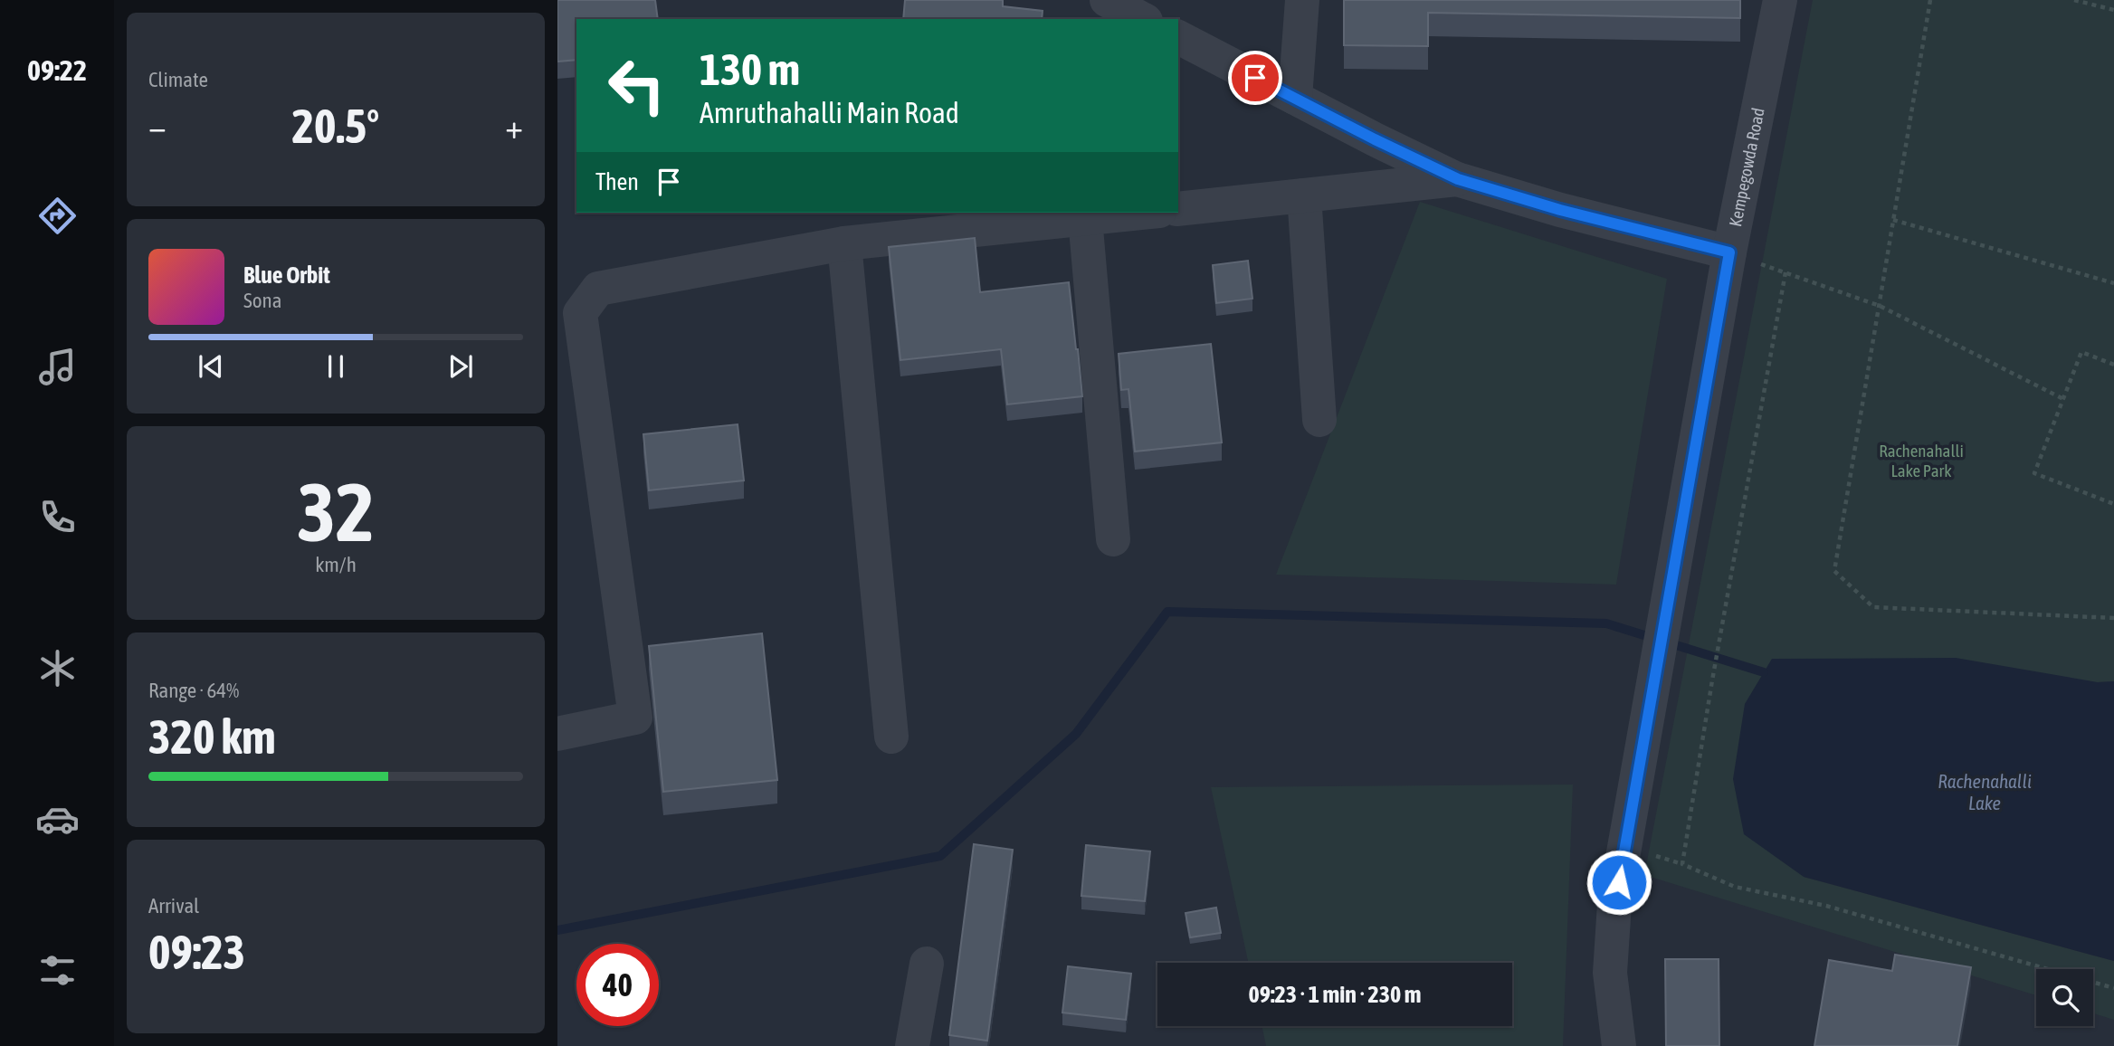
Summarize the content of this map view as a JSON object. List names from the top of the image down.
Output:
{
  "streets": {
    "street": ["Kempegowda Road"]
  },
  "water": ["Rachenahalli Lake"],
  "parks": ["Rachenahalli Lake Park"],
  "page": {
    "tabs": "09:22",
    "tile": [
      "Climate",
      ["32", "km/h"],
      ["Range · 64%", "320 km"],
      ["Arrival", "09:23"]
    ],
    "turn": ["130 m", "Amruthahalli Main Road"],
    "heat": ["−", "20.5°", "+"],
    "then": "Then",
    "song": ["Blue Orbit", "Sona"],
    "limit": "40",
    "trip": "09:23 · 1 min · 230 m"
  }
}
